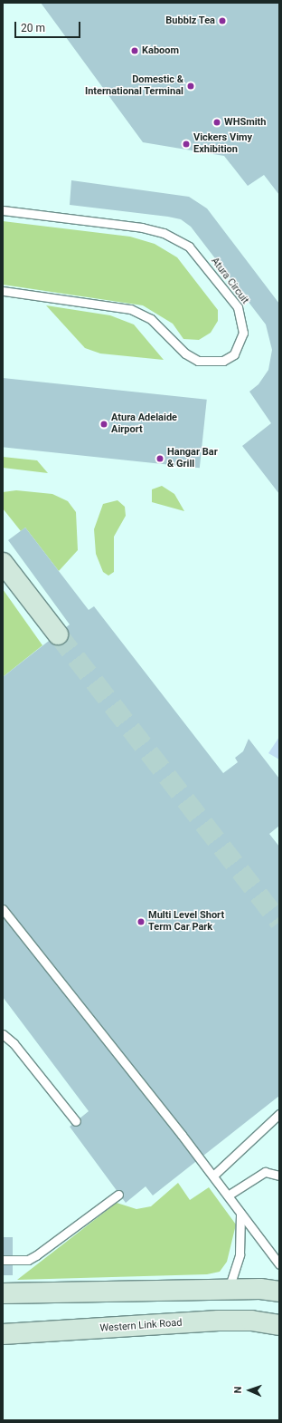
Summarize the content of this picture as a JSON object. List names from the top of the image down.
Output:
{
  "streets": {
    "street": ["Western Link Road"],
    "lane": ["Atura Circuit"]
  },
  "places": [
    "Bubblz Tea",
    "Kaboom",
    "Domestic & International Terminal",
    "WHSmith",
    "Vickers Vimy Exhibition",
    "Atura Adelaide Airport",
    "Hangar Bar & Grill",
    "Multi Level Short Term Car Park"
  ],
  "scale_bar": "20 m",
  "north": "left"
}
